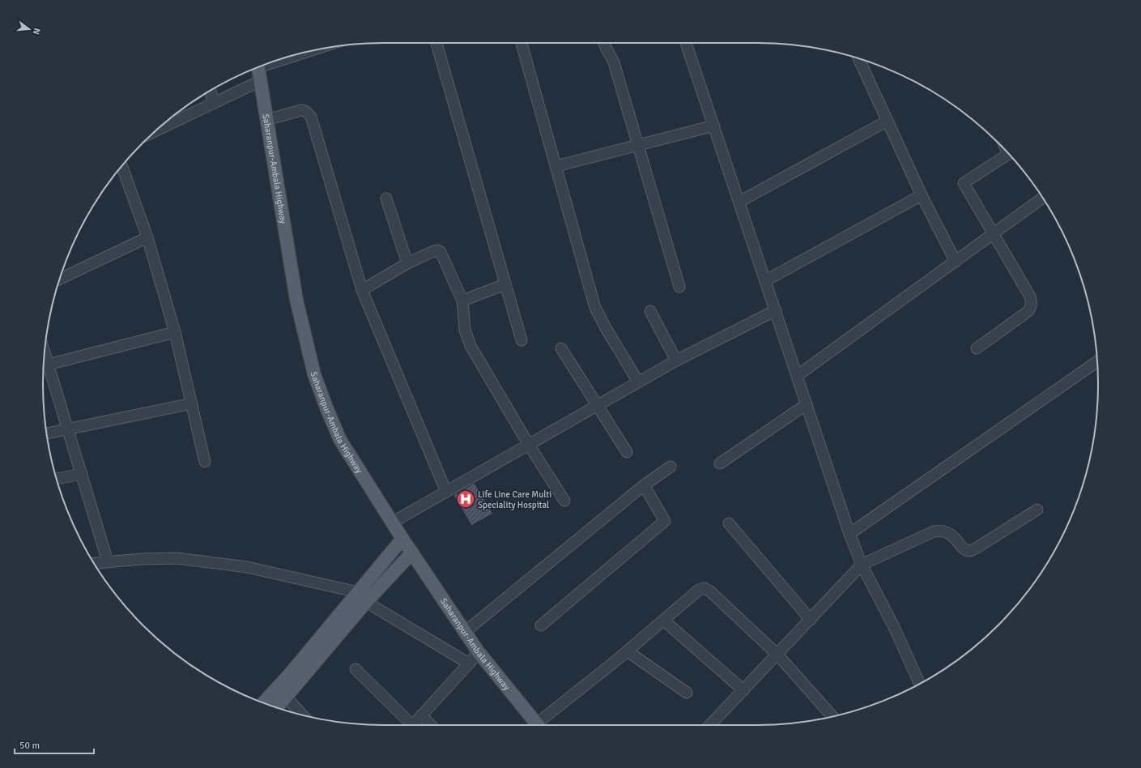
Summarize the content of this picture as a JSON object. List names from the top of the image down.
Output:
{
  "streets": {
    "main road": ["Saharanpur-Ambala Highway"]
  },
  "places": {
    "hospital": ["Life Line Care Multi Speciality Hospital"]
  },
  "scale_bar": "50 m",
  "north": "right"
}
